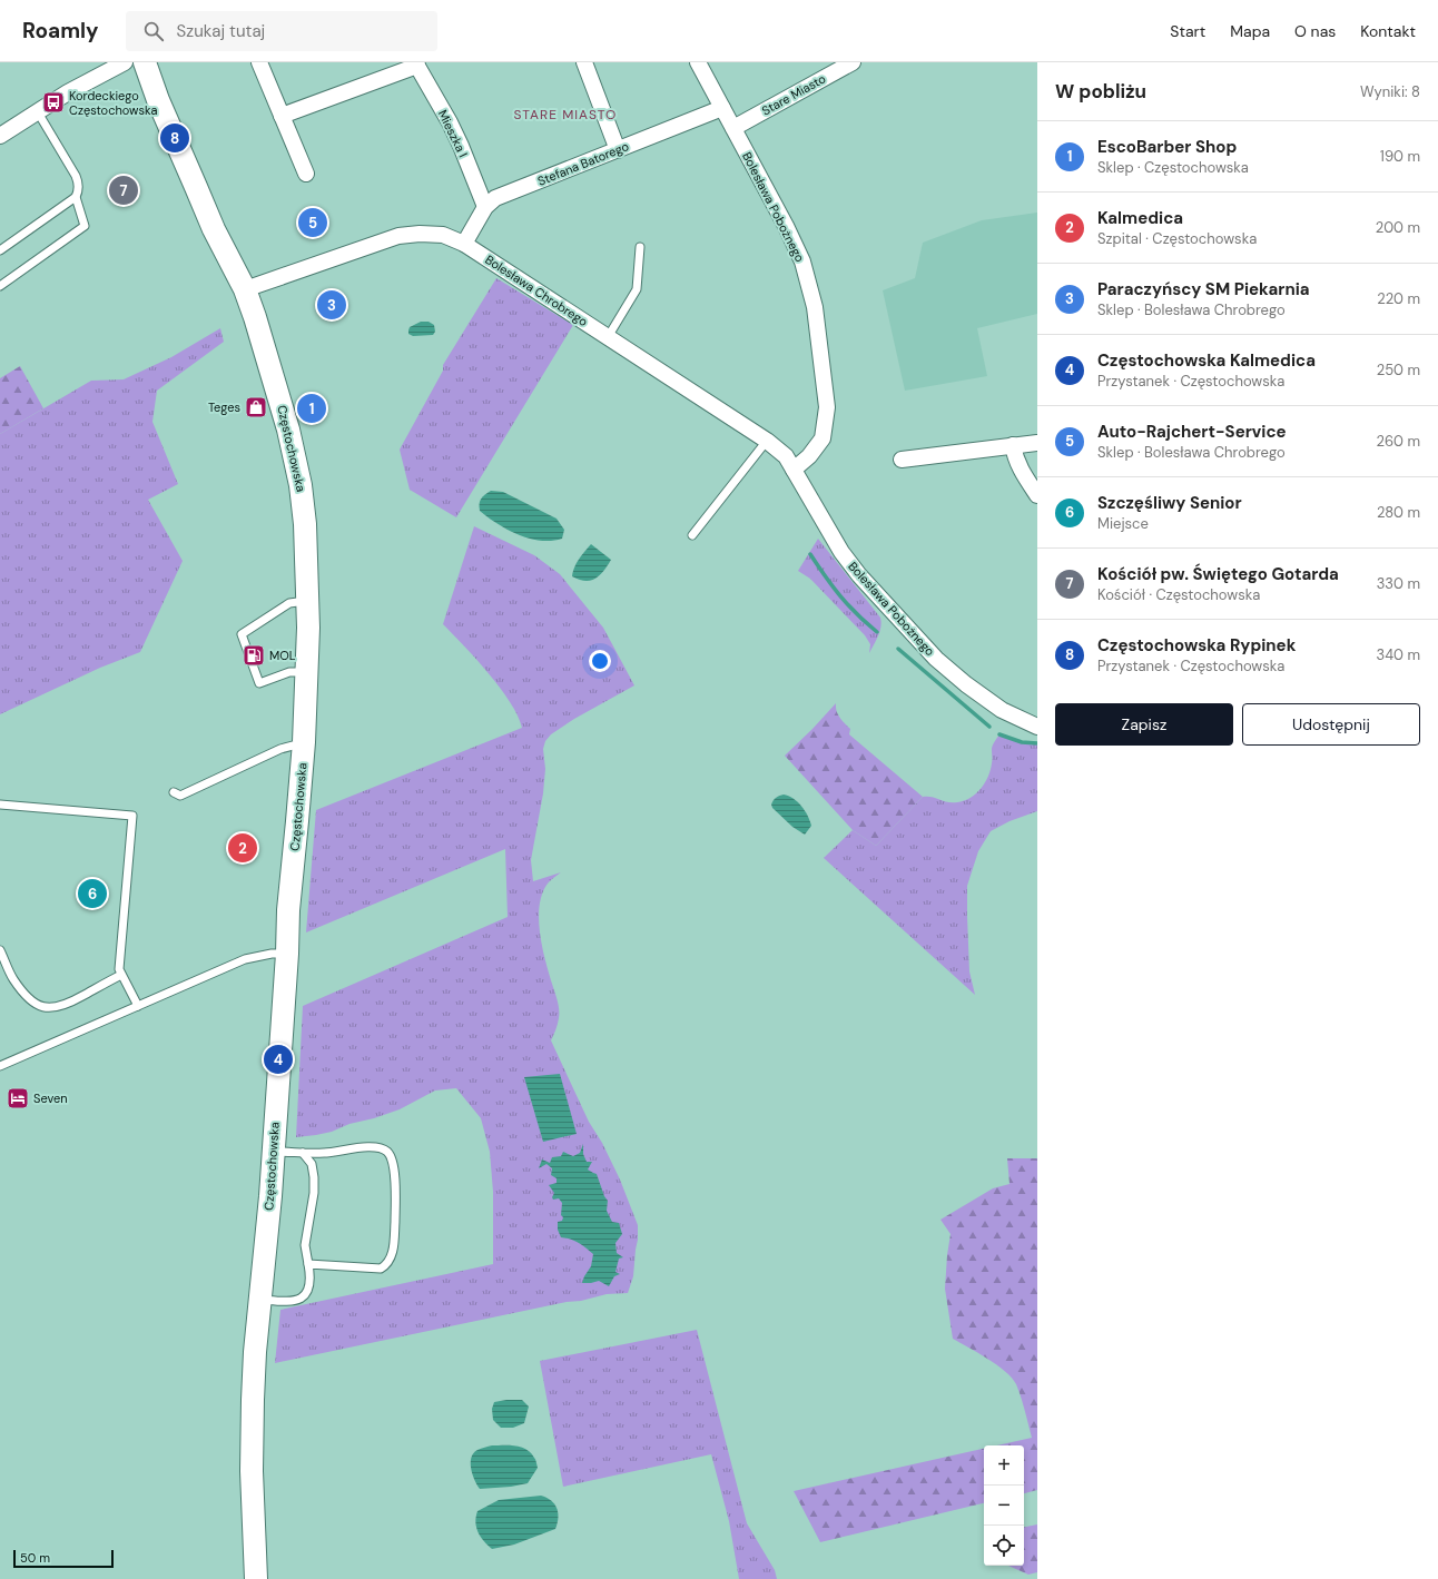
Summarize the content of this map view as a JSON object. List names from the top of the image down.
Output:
{
  "streets": {
    "main road": ["Częstochowska"],
    "street": [
      "Stare Miasto",
      "Mieszka I",
      "Stefana Batorego",
      "Bolesława Pobożnego",
      "Bolesława Chrobrego"
    ]
  },
  "crossings": [
    ["Stare Miasto", "Bolesława Pobożnego"],
    ["Mieszka I", "Stefana Batorego"],
    ["Stefana Batorego", "Bolesława Pobożnego"],
    ["Stefana Batorego", "Bolesława Chrobrego"],
    ["Bolesława Pobożnego", "Bolesława Chrobrego"],
    ["Bolesława Chrobrego", "Częstochowska"]
  ],
  "districts": ["STARE MIASTO"],
  "places": {
    "bus stop": ["Kordeckiego Częstochowska"],
    "shop": ["Teges"],
    "fuel station": ["MOL"],
    "hotel": ["Seven"]
  },
  "scale_bar": "50 m",
  "page": {
    "header": "Roamly",
    "search": "Szukaj tutaj",
    "nav": [
      "Start",
      "Mapa",
      "O nas",
      "Kontakt"
    ],
    "heading": ["W pobliżu", "Wyniki: 8"],
    "list": [
      {
        "mark": "1",
        "name": "EscoBarber Shop",
        "note": "Sklep · Częstochowska",
        "value": "190 m"
      },
      {
        "mark": "2",
        "name": "Kalmedica",
        "note": "Szpital · Częstochowska",
        "value": "200 m"
      },
      {
        "mark": "3",
        "name": "Paraczyńscy SM Piekarnia",
        "note": "Sklep · Bolesława Chrobrego",
        "value": "220 m"
      },
      {
        "mark": "4",
        "name": "Częstochowska Kalmedica",
        "note": "Przystanek · Częstochowska",
        "value": "250 m"
      },
      {
        "mark": "5",
        "name": "Auto-Rajchert-Service",
        "note": "Sklep · Bolesława Chrobrego",
        "value": "260 m"
      },
      {
        "mark": "6",
        "name": "Szczęśliwy Senior",
        "note": "Miejsce",
        "value": "280 m"
      },
      {
        "mark": "7",
        "name": "Kościół pw. Świętego Gotarda",
        "note": "Kościół · Częstochowska",
        "value": "330 m"
      },
      {
        "mark": "8",
        "name": "Częstochowska Rypinek",
        "note": "Przystanek · Częstochowska",
        "value": "340 m"
      }
    ],
    "pins": [
      "8",
      "7",
      "5",
      "3",
      "1",
      "2",
      "6",
      "4"
    ],
    "buttons": ["Zapisz", "Udostępnij"],
    "map_buttons": ["+", "−"],
    "scale": "50 m"
  }
}
